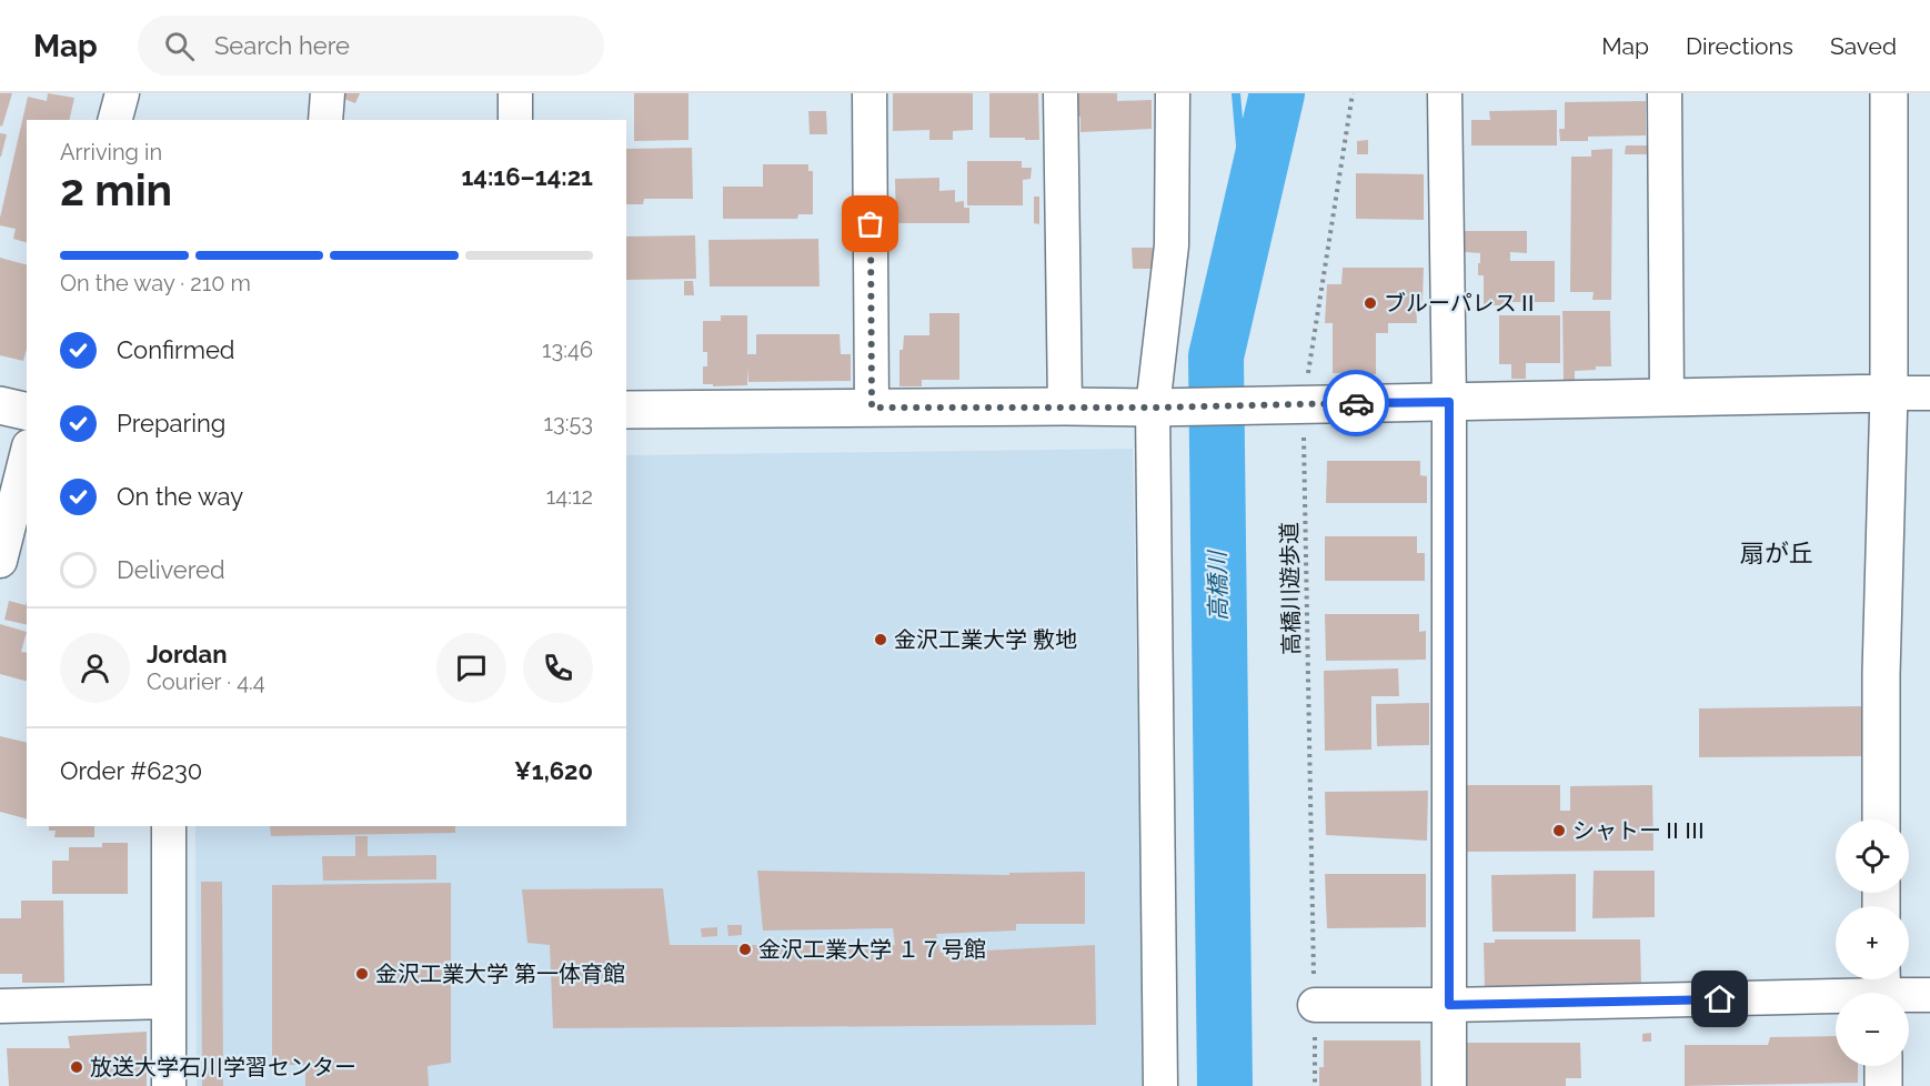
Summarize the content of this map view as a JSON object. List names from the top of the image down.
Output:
{
  "streets": {
    "path": ["高橋川遊歩道"]
  },
  "districts": ["扇が丘"],
  "water": ["高橋川"],
  "places": [
    "ブルーパレスⅡ",
    "金沢工業大学 敷地",
    "シャトーⅡⅢ",
    "金沢工業大学 １７号館",
    "金沢工業大学 第一体育館",
    "放送大学石川学習センター"
  ],
  "page": {
    "header": "Map",
    "search": "Search here",
    "nav": ["Map", "Directions", "Saved"],
    "heading": ["2 min", "Arriving in", "14:16–14:21"],
    "panel": [
      "Jordan",
      "Courier · 4.4",
      "Order #6230",
      "¥1,620"
    ],
    "bar": "On the way · 210 m",
    "list": [
      ["Confirmed", "13:46"],
      ["Preparing", "13:53"],
      ["On the way", "14:12"],
      "Delivered"
    ],
    "map_buttons": ["+", "−"]
  }
}
